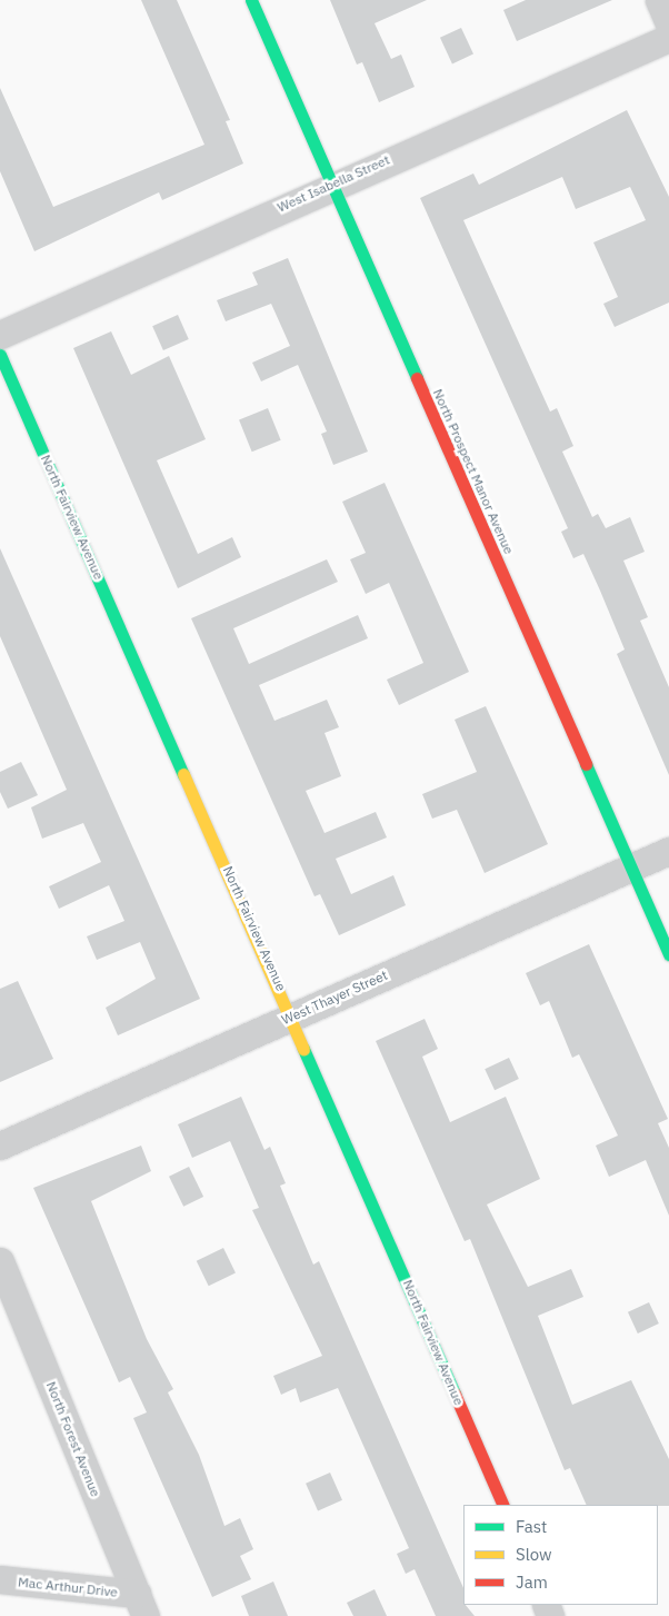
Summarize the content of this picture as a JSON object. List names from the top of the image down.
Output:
{
  "streets": {
    "street": [
      "West Isabella Street",
      "North Prospect Manor Avenue",
      "North Fairview Avenue",
      "West Thayer Street",
      "North Forest Avenue",
      "Mac Arthur Drive"
    ]
  },
  "crossings": [
    ["West Isabella Street", "North Prospect Manor Avenue"],
    ["North Prospect Manor Avenue", "West Thayer Street"],
    ["North Fairview Avenue", "West Thayer Street"],
    ["North Forest Avenue", "Mac Arthur Drive"]
  ],
  "legend": ["Fast", "Slow", "Jam"]
}
